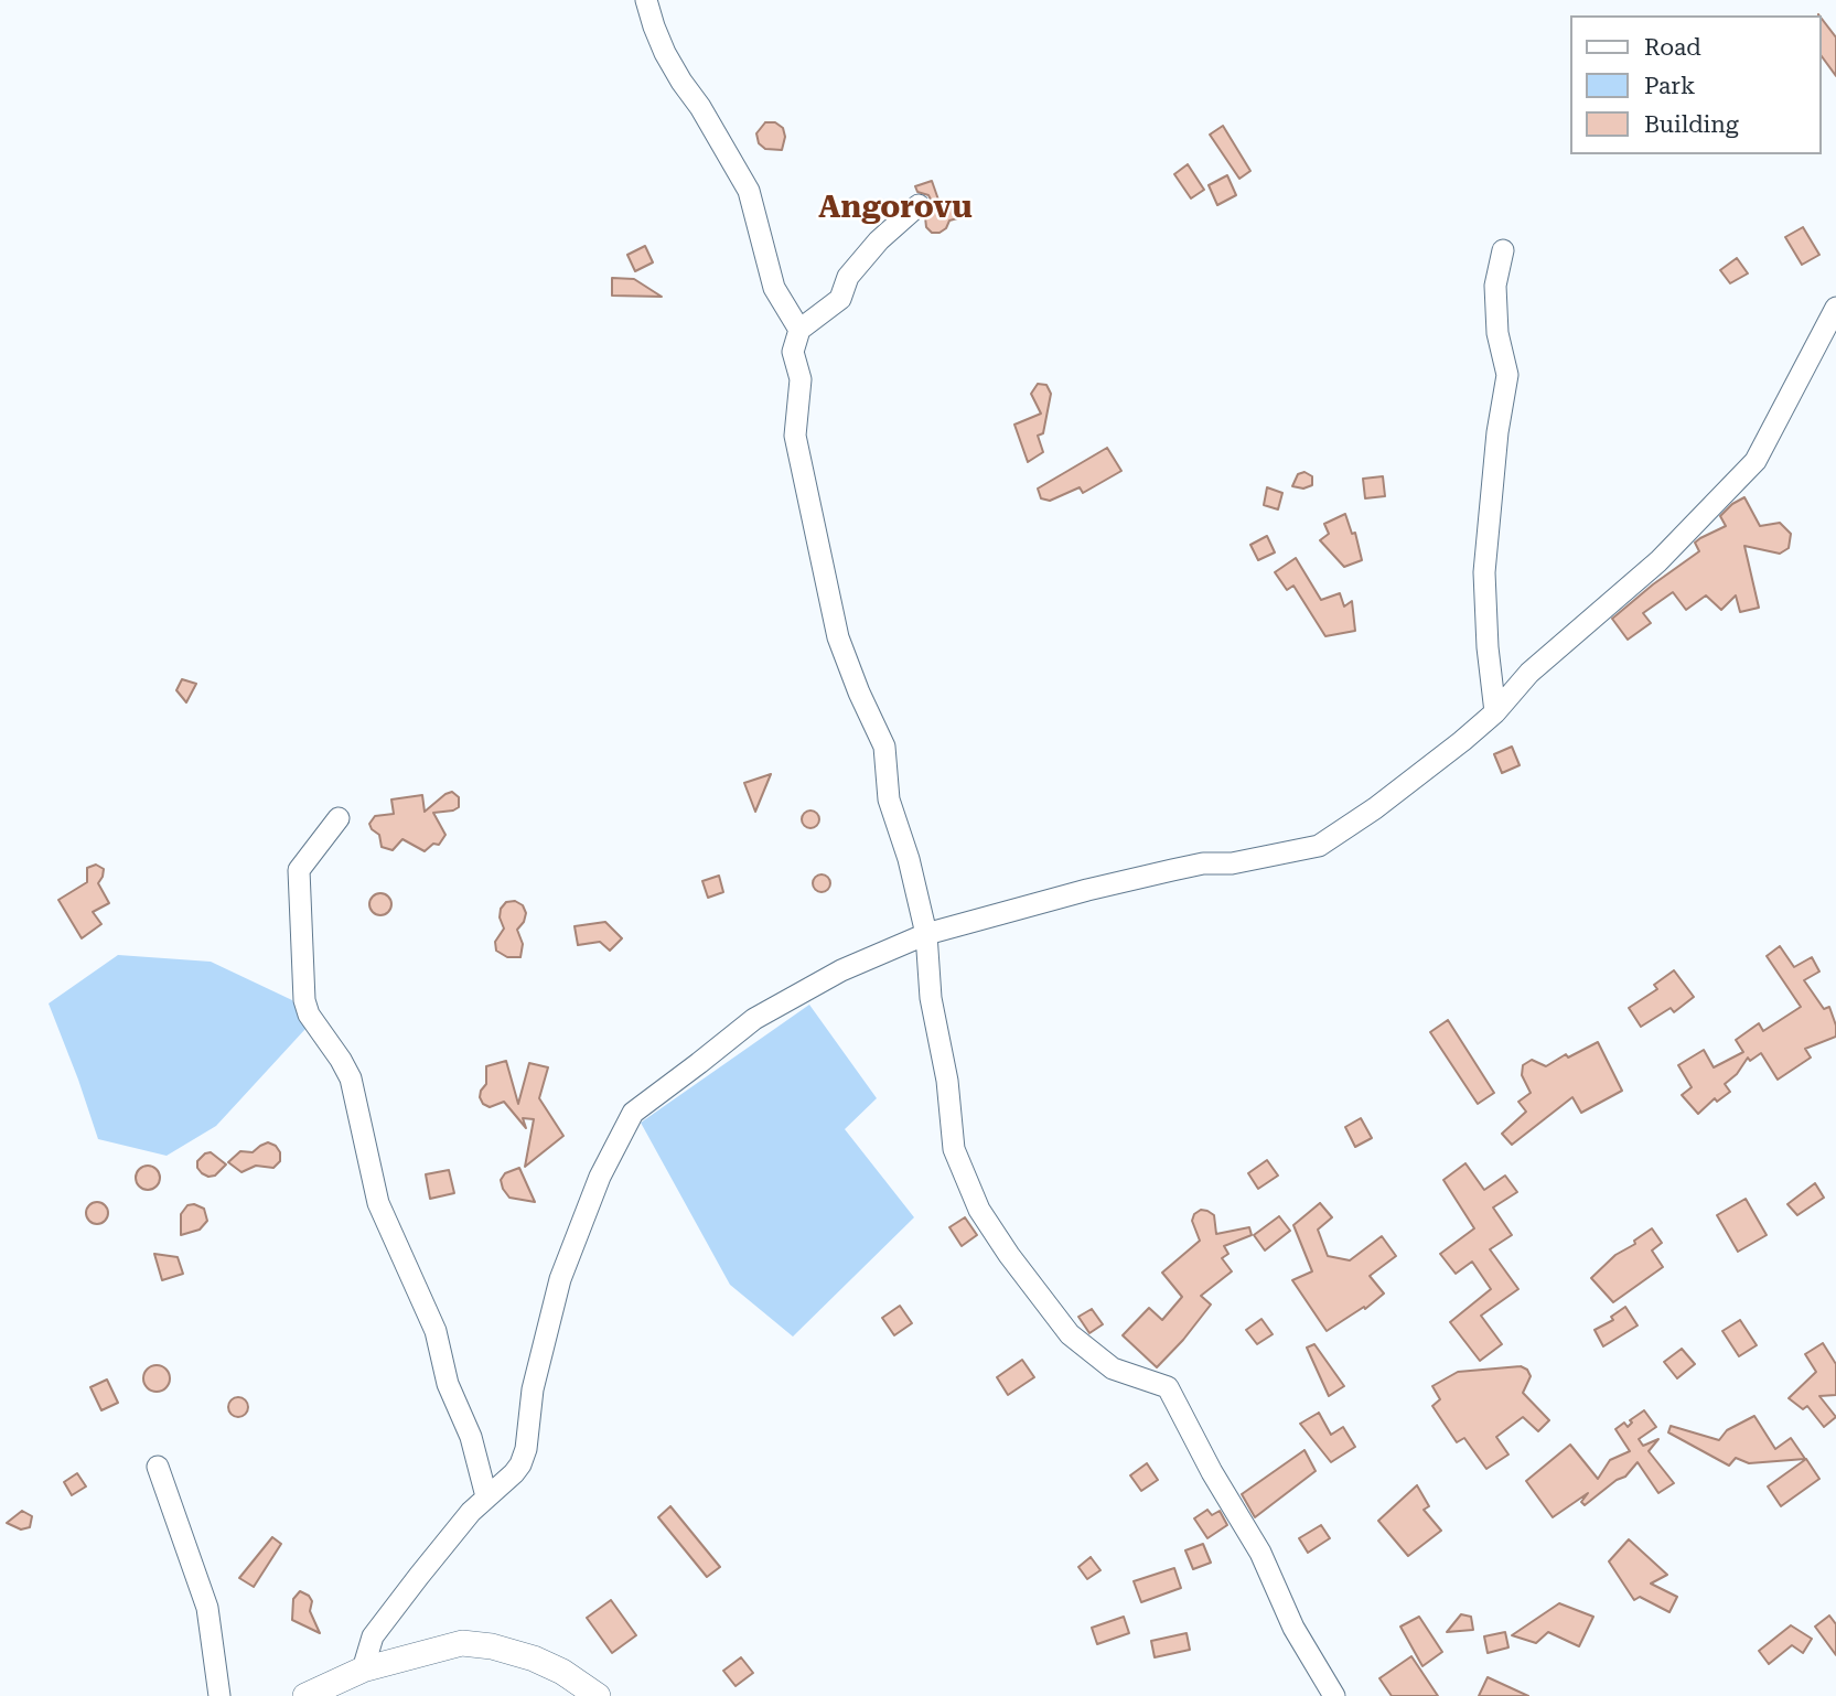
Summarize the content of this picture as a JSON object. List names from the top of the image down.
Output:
{
  "districts": ["Angorovu"],
  "legend": ["Road", "Park", "Building"]
}
